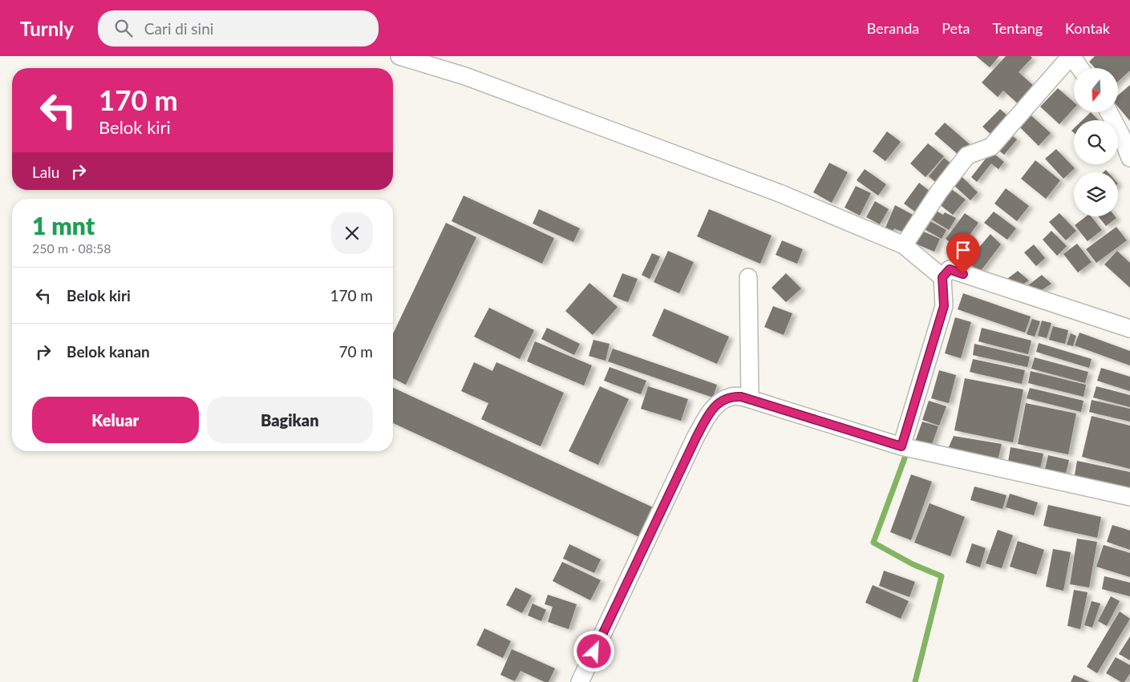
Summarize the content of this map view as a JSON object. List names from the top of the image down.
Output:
{
  "north": "bottom",
  "page": {
    "header": "Turnly",
    "search": "Cari di sini",
    "nav": [
      "Beranda",
      "Peta",
      "Tentang",
      "Kontak"
    ],
    "turn": ["170 m", "Belok kiri"],
    "then": "Lalu",
    "heading": ["1 mnt", "250 m · 08:58"],
    "list": [
      {
        "name": "Belok kiri",
        "value": "170 m"
      },
      {
        "name": "Belok kanan",
        "value": "70 m"
      }
    ],
    "buttons": ["Keluar", "Bagikan"]
  }
}
